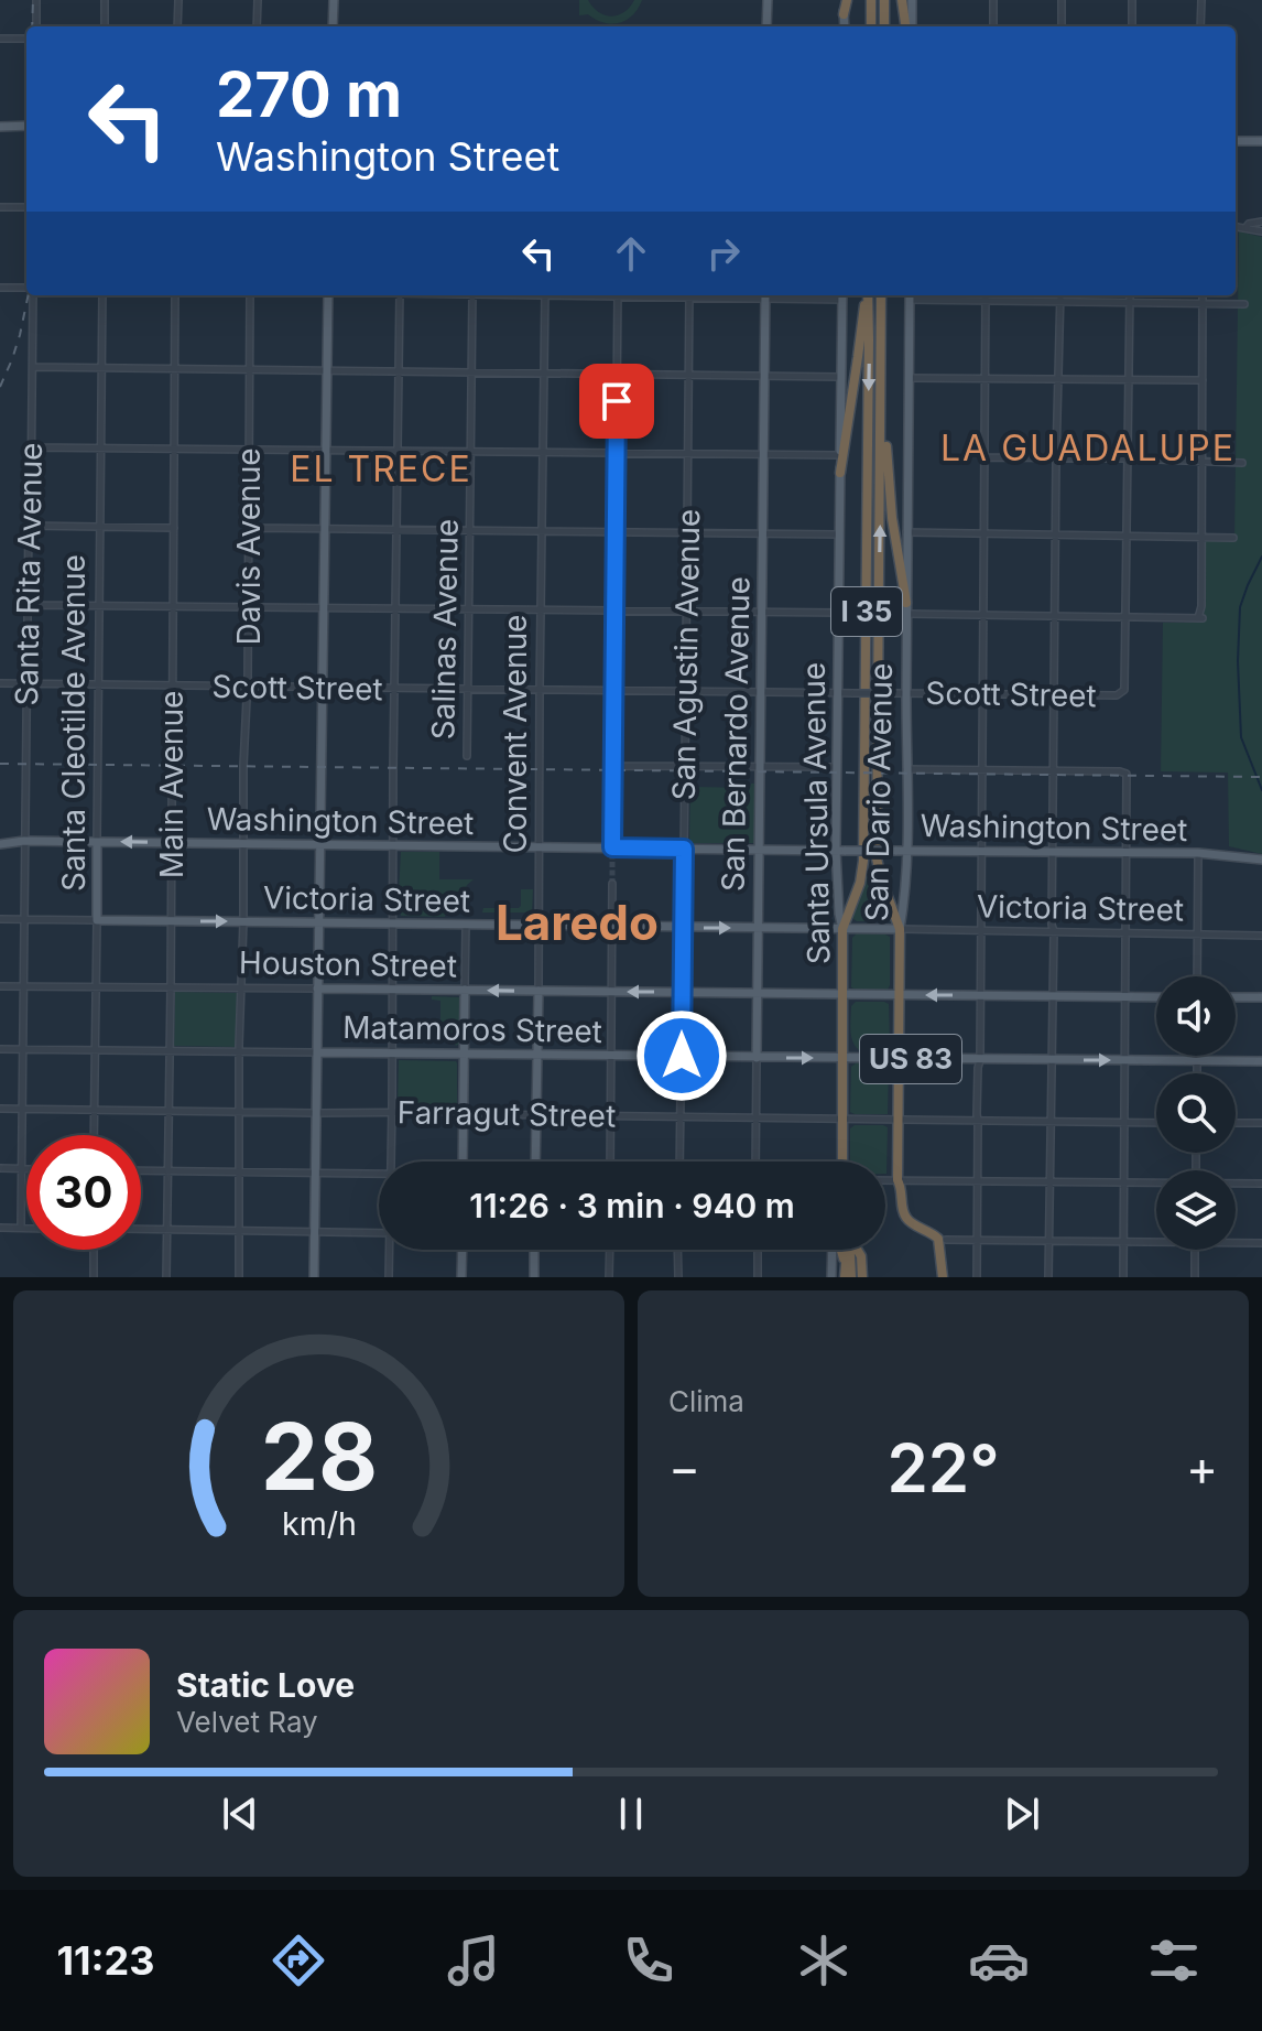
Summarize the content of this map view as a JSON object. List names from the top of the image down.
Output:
{
  "streets": {
    "highway": [
      "I 35",
      "San Dario Avenue",
      "Santa Ursula Avenue",
      "US 83"
    ],
    "main road": [
      "Santa Cleotilde Avenue",
      "Convent Avenue",
      "San Bernardo Avenue",
      "Washington Street",
      "Victoria Street",
      "Houston Street",
      "Matamoros Street"
    ],
    "street": [
      "Davis Avenue",
      "Santa Rita Avenue",
      "Salinas Avenue",
      "San Agustin Avenue",
      "Scott Street",
      "Main Avenue",
      "Farragut Street"
    ]
  },
  "crossings": [
    ["Davis Avenue", "Scott Street"],
    ["Davis Avenue", "Washington Street"],
    ["Davis Avenue", "Victoria Street"],
    ["Davis Avenue", "Houston Street"],
    ["Davis Avenue", "Matamoros Street"],
    ["Davis Avenue", "Farragut Street"],
    ["Santa Rita Avenue", "Scott Street"],
    ["Santa Rita Avenue", "Washington Street"],
    ["Santa Rita Avenue", "Victoria Street"],
    ["Santa Rita Avenue", "Houston Street"],
    ["Santa Rita Avenue", "Matamoros Street"],
    ["Santa Rita Avenue", "Farragut Street"],
    ["I 35", "San Dario Avenue"],
    ["I 35", "Santa Ursula Avenue"],
    ["I 35", "Victoria Street"],
    ["Salinas Avenue", "Scott Street"],
    ["San Agustin Avenue", "Scott Street"],
    ["San Agustin Avenue", "Washington Street"],
    ["San Agustin Avenue", "Victoria Street"],
    ["San Agustin Avenue", "Houston Street"],
    ["San Agustin Avenue", "Matamoros Street"],
    ["San Agustin Avenue", "Farragut Street"],
    ["Scott Street", "Santa Cleotilde Avenue"],
    ["Scott Street", "Convent Avenue"],
    ["Scott Street", "San Bernardo Avenue"],
    ["Scott Street", "Main Avenue"],
    ["Scott Street", "San Dario Avenue"],
    ["Scott Street", "Santa Ursula Avenue"],
    ["Santa Cleotilde Avenue", "Washington Street"],
    ["Santa Cleotilde Avenue", "Victoria Street"],
    ["Santa Cleotilde Avenue", "Houston Street"],
    ["Santa Cleotilde Avenue", "Matamoros Street"],
    ["Santa Cleotilde Avenue", "Farragut Street"],
    ["Convent Avenue", "Washington Street"],
    ["Convent Avenue", "Victoria Street"],
    ["Convent Avenue", "Houston Street"],
    ["Convent Avenue", "Matamoros Street"],
    ["Convent Avenue", "Farragut Street"],
    ["San Bernardo Avenue", "Washington Street"],
    ["San Bernardo Avenue", "Victoria Street"],
    ["San Bernardo Avenue", "Houston Street"],
    ["San Bernardo Avenue", "Matamoros Street"],
    ["San Bernardo Avenue", "Farragut Street"],
    ["Main Avenue", "Washington Street"],
    ["Main Avenue", "Victoria Street"],
    ["Main Avenue", "Houston Street"],
    ["Main Avenue", "Matamoros Street"],
    ["Main Avenue", "Farragut Street"],
    ["San Dario Avenue", "Washington Street"],
    ["San Dario Avenue", "Victoria Street"],
    ["San Dario Avenue", "Houston Street"],
    ["San Dario Avenue", "Matamoros Street"],
    ["San Dario Avenue", "Farragut Street"],
    ["Santa Ursula Avenue", "Washington Street"],
    ["Santa Ursula Avenue", "Victoria Street"],
    ["Santa Ursula Avenue", "Houston Street"],
    ["Santa Ursula Avenue", "Matamoros Street"],
    ["Santa Ursula Avenue", "Farragut Street"]
  ],
  "districts": ["LA GUADALUPE", "EL TRECE", "Laredo"],
  "page": {
    "turn": ["270 m", "Washington Street"],
    "limit": "30",
    "trip": "11:26 · 3 min · 940 m",
    "tile": "Clima",
    "heat": ["−", "22°", "+"],
    "song": ["Static Love", "Velvet Ray"],
    "tabs": "11:23",
    "gauge": ["28", "km/h"]
  }
}
